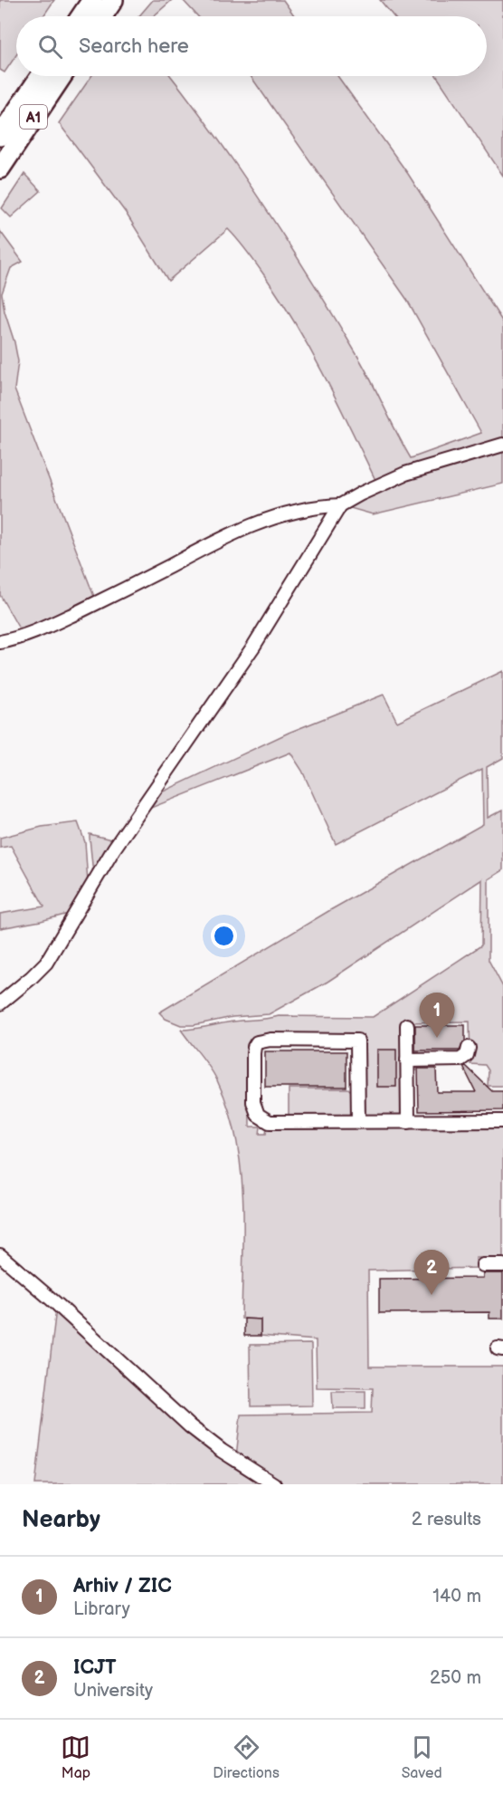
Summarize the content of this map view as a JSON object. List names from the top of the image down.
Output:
{
  "streets": {
    "highway": ["A1"]
  },
  "page": {
    "search": "Search here",
    "pins": ["1", "2"],
    "heading": ["Nearby", "2 results"],
    "list": [
      {
        "mark": "1",
        "name": "Arhiv / ZIC",
        "note": "Library",
        "value": "140 m"
      },
      {
        "mark": "2",
        "name": "ICJT",
        "note": "University",
        "value": "250 m"
      }
    ],
    "nav": ["Map", "Directions", "Saved"]
  }
}
